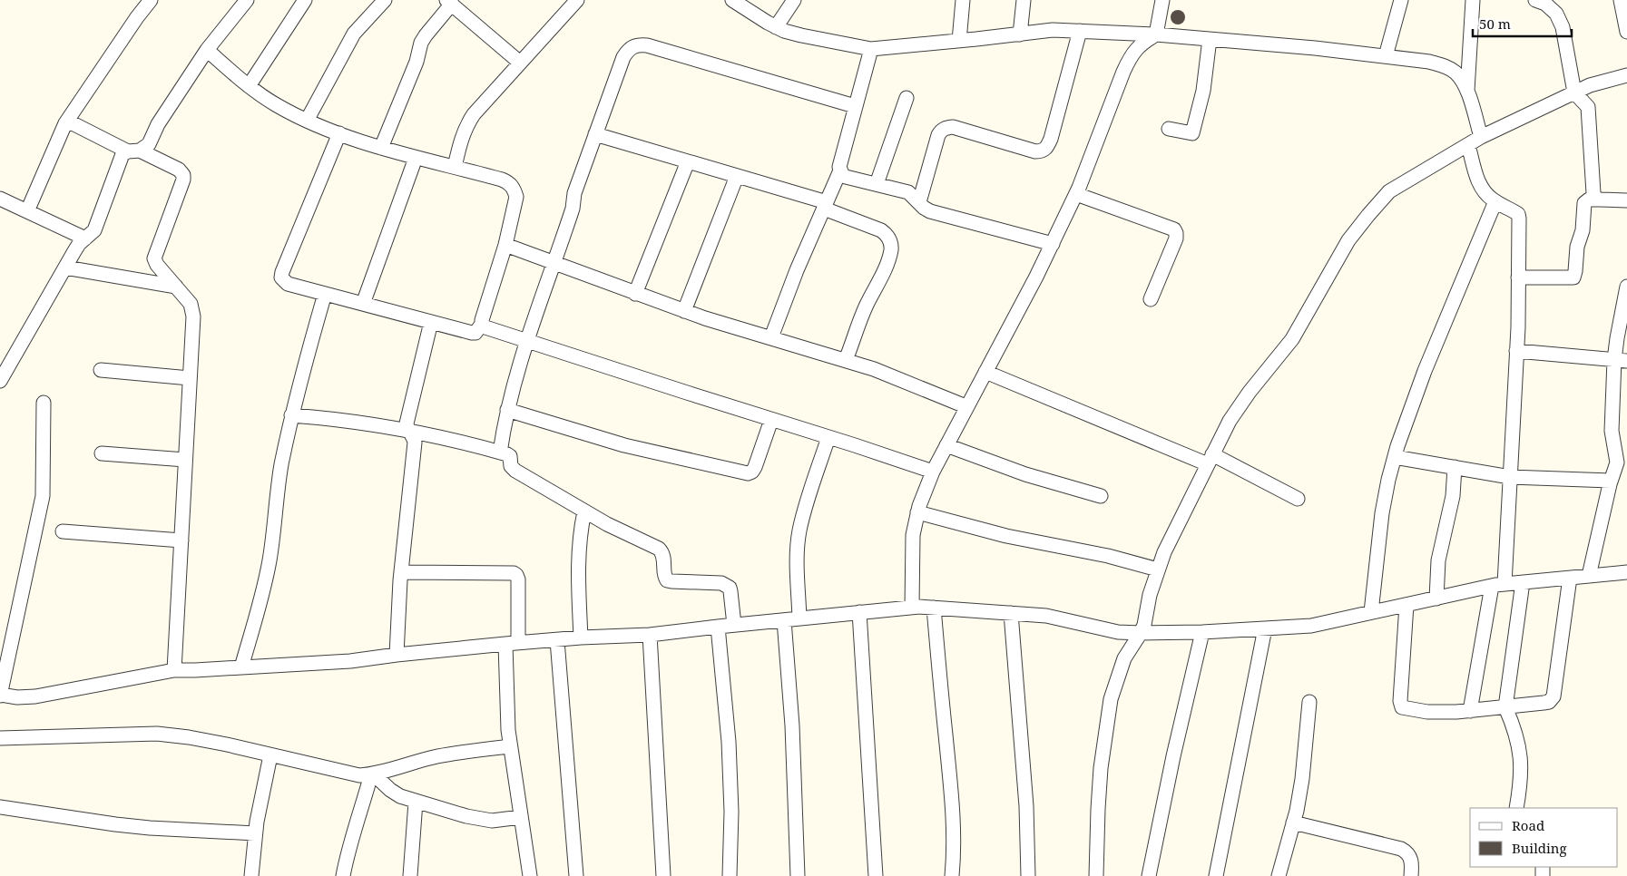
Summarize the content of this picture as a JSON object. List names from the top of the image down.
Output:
{
  "legend": ["Road", "Building"],
  "scale_bar": "50 m"
}
